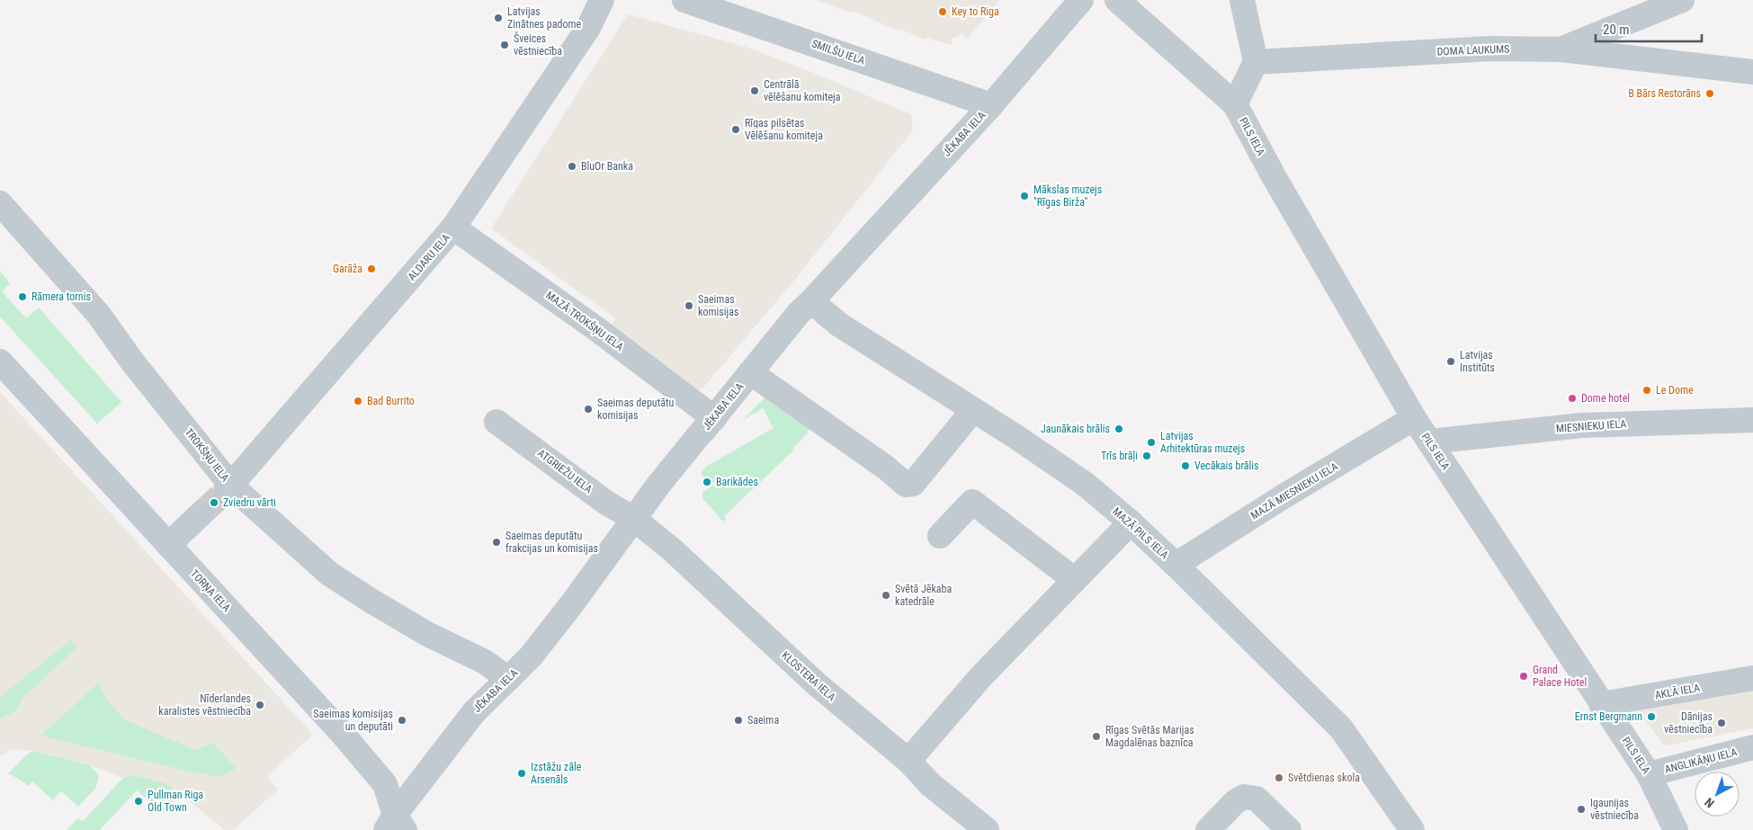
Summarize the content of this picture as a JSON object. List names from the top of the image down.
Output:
{
  "streets": {
    "street": [
      "DOMA LAUKUMS",
      "SMILŠU IELA",
      "JĒKABA IELA",
      "PILS IELA",
      "ALDARU IELA",
      "MAZĀ TROKŠŅU IELA",
      "MIESNIEKU IELA",
      "TROKŠŅU IELA",
      "ATGRIEŽU IELA",
      "MAZĀ MIESNIEKU IELA",
      "MAZĀ PILS IELA",
      "TORŅA IELA",
      "KLOSTERA IELA",
      "AKLĀ IELA",
      "ANGLIKĀŅU IELA"
    ]
  },
  "crossings": [
    ["DOMA LAUKUMS", "PILS IELA"],
    ["SMILŠU IELA", "JĒKABA IELA"],
    ["JĒKABA IELA", "MAZĀ TROKŠŅU IELA"],
    ["JĒKABA IELA", "TROKŠŅU IELA"],
    ["JĒKABA IELA", "ATGRIEŽU IELA"],
    ["JĒKABA IELA", "MAZĀ PILS IELA"],
    ["JĒKABA IELA", "TORŅA IELA"],
    ["JĒKABA IELA", "KLOSTERA IELA"],
    ["PILS IELA", "MIESNIEKU IELA"],
    ["PILS IELA", "MAZĀ MIESNIEKU IELA"],
    ["PILS IELA", "AKLĀ IELA"],
    ["PILS IELA", "ANGLIKĀŅU IELA"],
    ["ALDARU IELA", "MAZĀ TROKŠŅU IELA"],
    ["ALDARU IELA", "TROKŠŅU IELA"],
    ["ATGRIEŽU IELA", "KLOSTERA IELA"],
    ["MAZĀ MIESNIEKU IELA", "MAZĀ PILS IELA"]
  ],
  "places": [
    "Key to Riga",
    "Latvijas Zinātnes padome",
    "Šveices vēstniecība",
    "Centrālā vēlēšanu komiteja",
    "B Bārs Restorāns",
    "Rīgas pilsētas Vēlēšanu komiteja",
    "BluOr Banka",
    "Mākslas muzejs \"Rīgas Birža\"",
    "Garāža",
    "Rāmera tornis",
    "Saeimas komisijas",
    "Latvijas Institūts",
    "Le Dome",
    "Dome hotel",
    "Bad Burrito",
    "Saeimas deputātu komisijas",
    "Jaunākais brālis",
    "Latvijas Arhitektūras muzejs",
    "Trīs brāļi",
    "Vecākais brālis",
    "Barikādes",
    "Zviedru vārti",
    "Saeimas deputātu frakcijas un komisijas",
    "Svētā Jēkaba katedrāle",
    "Grand Palace Hotel",
    "Nīderlandes karalistes vēstniecība",
    "Ernst Bergmann",
    "Saeimas komisijas un deputāti",
    "Saeima",
    "Dānijas vēstniecība",
    "Rīgas Svētās Marijas Magdalēnas baznīca",
    "Izstāžu zāle Arsenāls",
    "Svētdienas skola",
    "Pullman Riga Old Town",
    "Igaunijas vēstniecība"
  ],
  "scale_bar": "20 m",
  "north": "bottom left"
}
